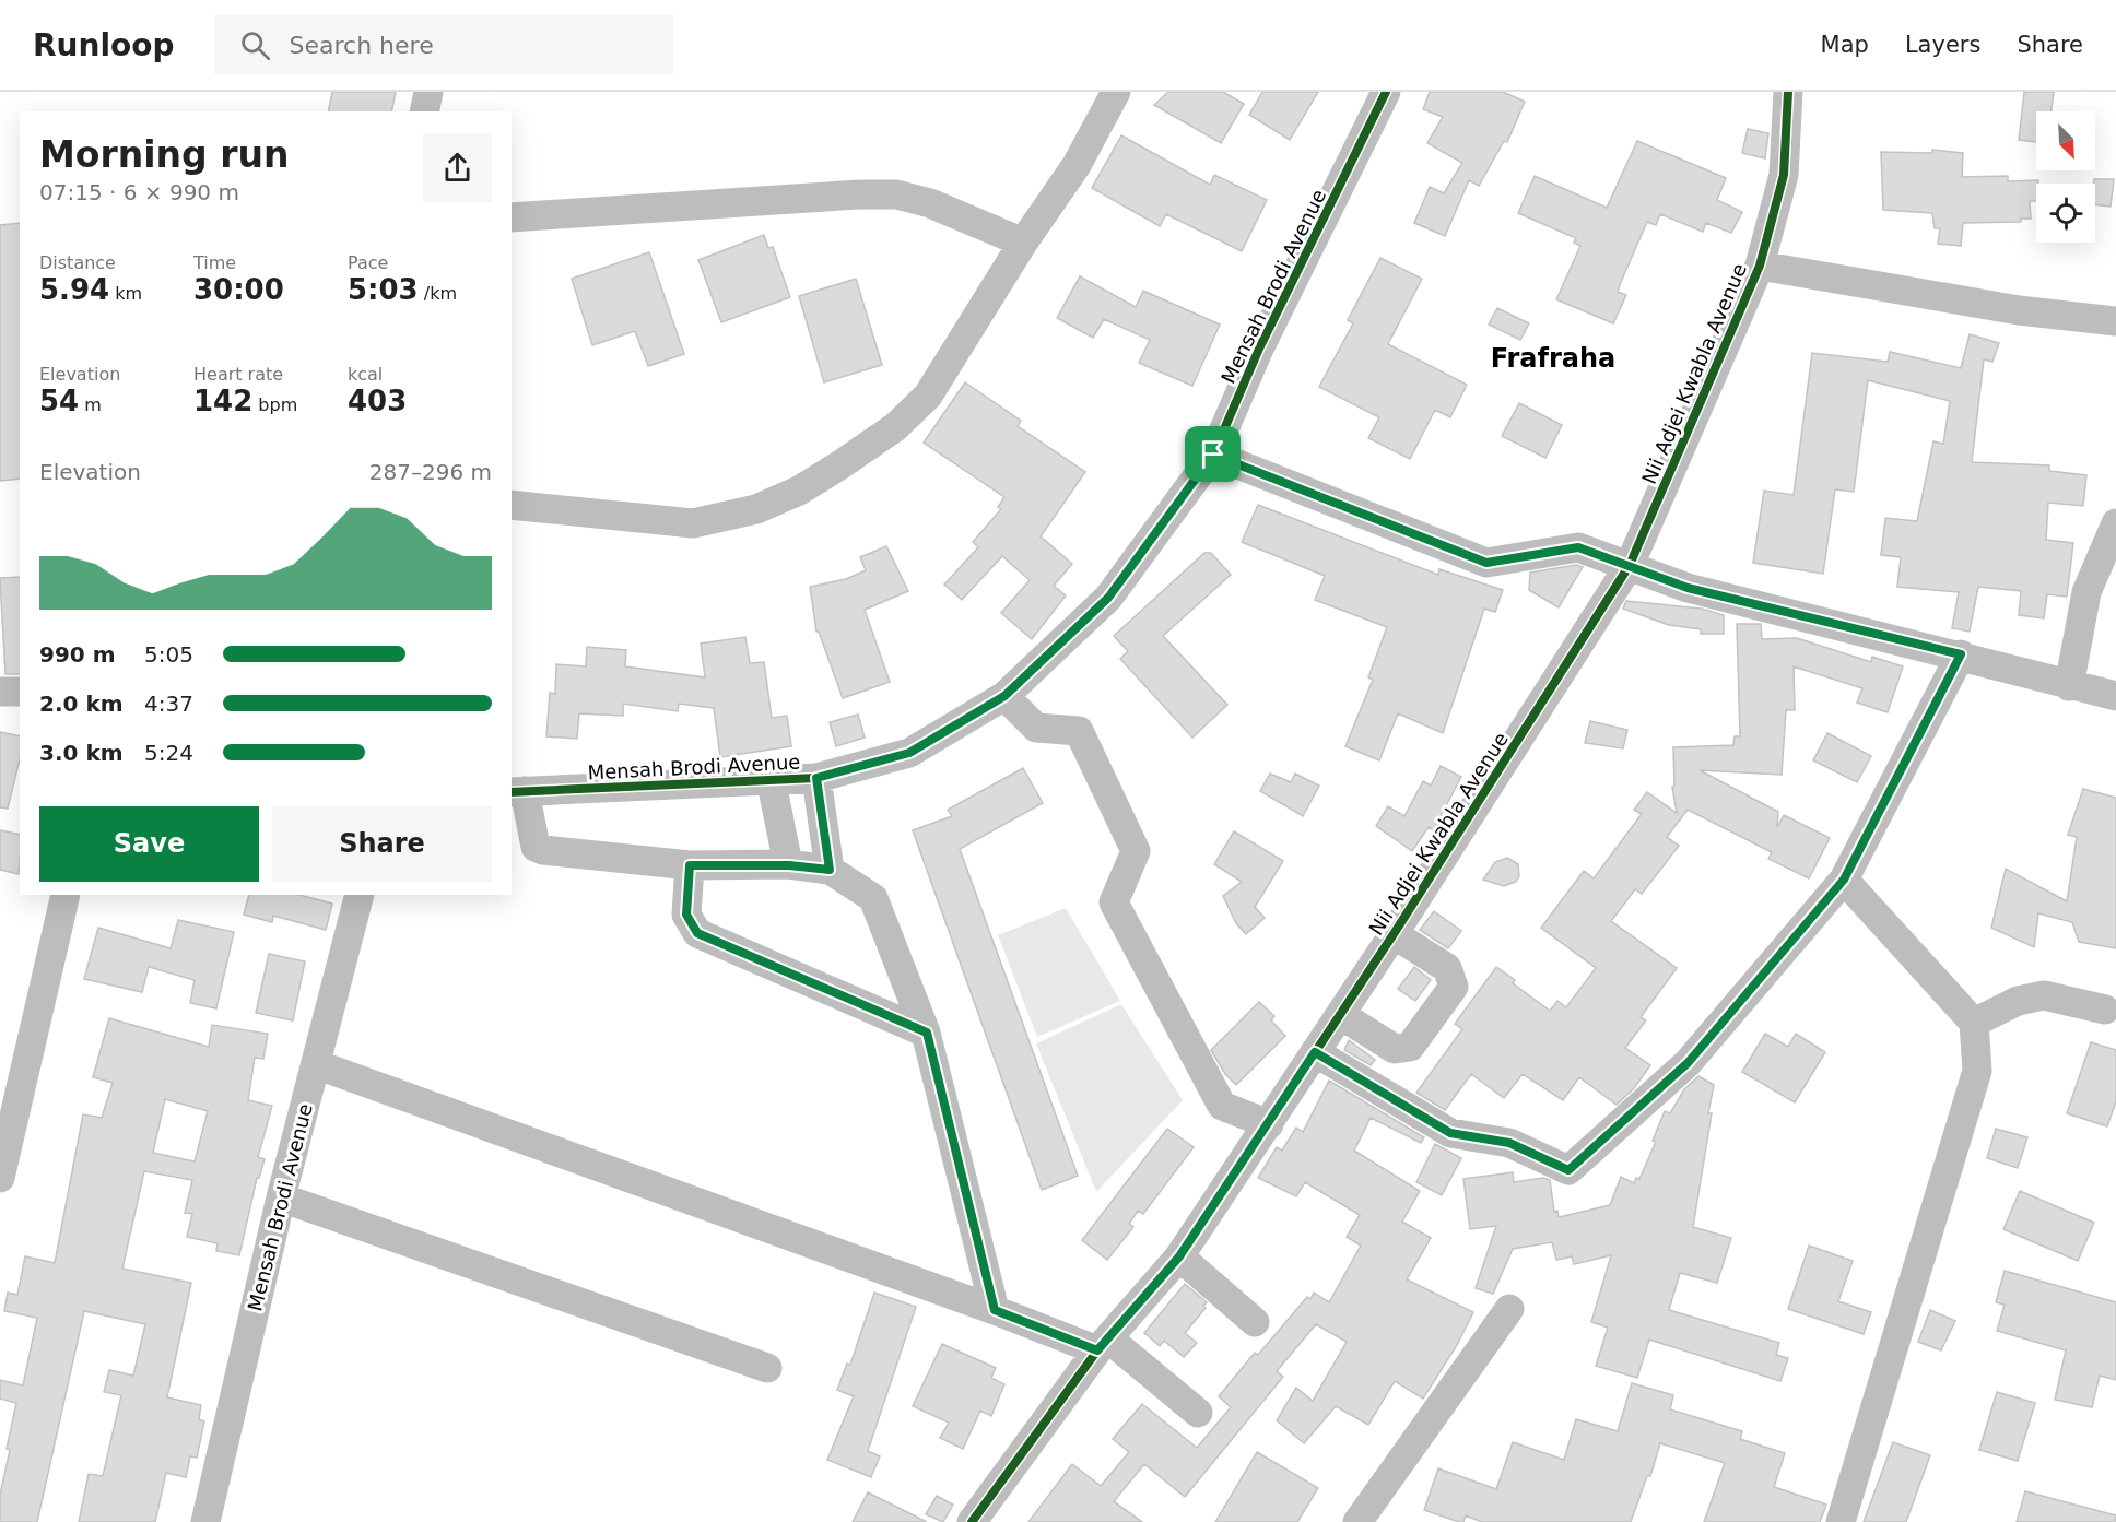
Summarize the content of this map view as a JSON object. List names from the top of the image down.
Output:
{
  "streets": {
    "street": ["Mensah Brodi Avenue", "Nii Adjei Kwabla Avenue"]
  },
  "districts": ["Frafraha"],
  "north": "bottom right",
  "page": {
    "header": "Runloop",
    "search": "Search here",
    "nav": ["Map", "Layers", "Share"],
    "heading": ["Morning run", "07:15 · 6 × 990 m"],
    "stats": [
      ["Distance", "5.94 km"],
      ["Time", "30:00"],
      ["Pace", "5:03 /km"],
      ["Elevation", "54 m"],
      ["Heart rate", "142 bpm"],
      ["kcal", "403"]
    ],
    "chart": ["Elevation", "287–296 m"],
    "list": [
      {
        "name": "990 m",
        "note": "5:05"
      },
      {
        "name": "2.0 km",
        "note": "4:37"
      },
      {
        "name": "3.0 km",
        "note": "5:24"
      }
    ],
    "buttons": ["Save", "Share"]
  }
}
